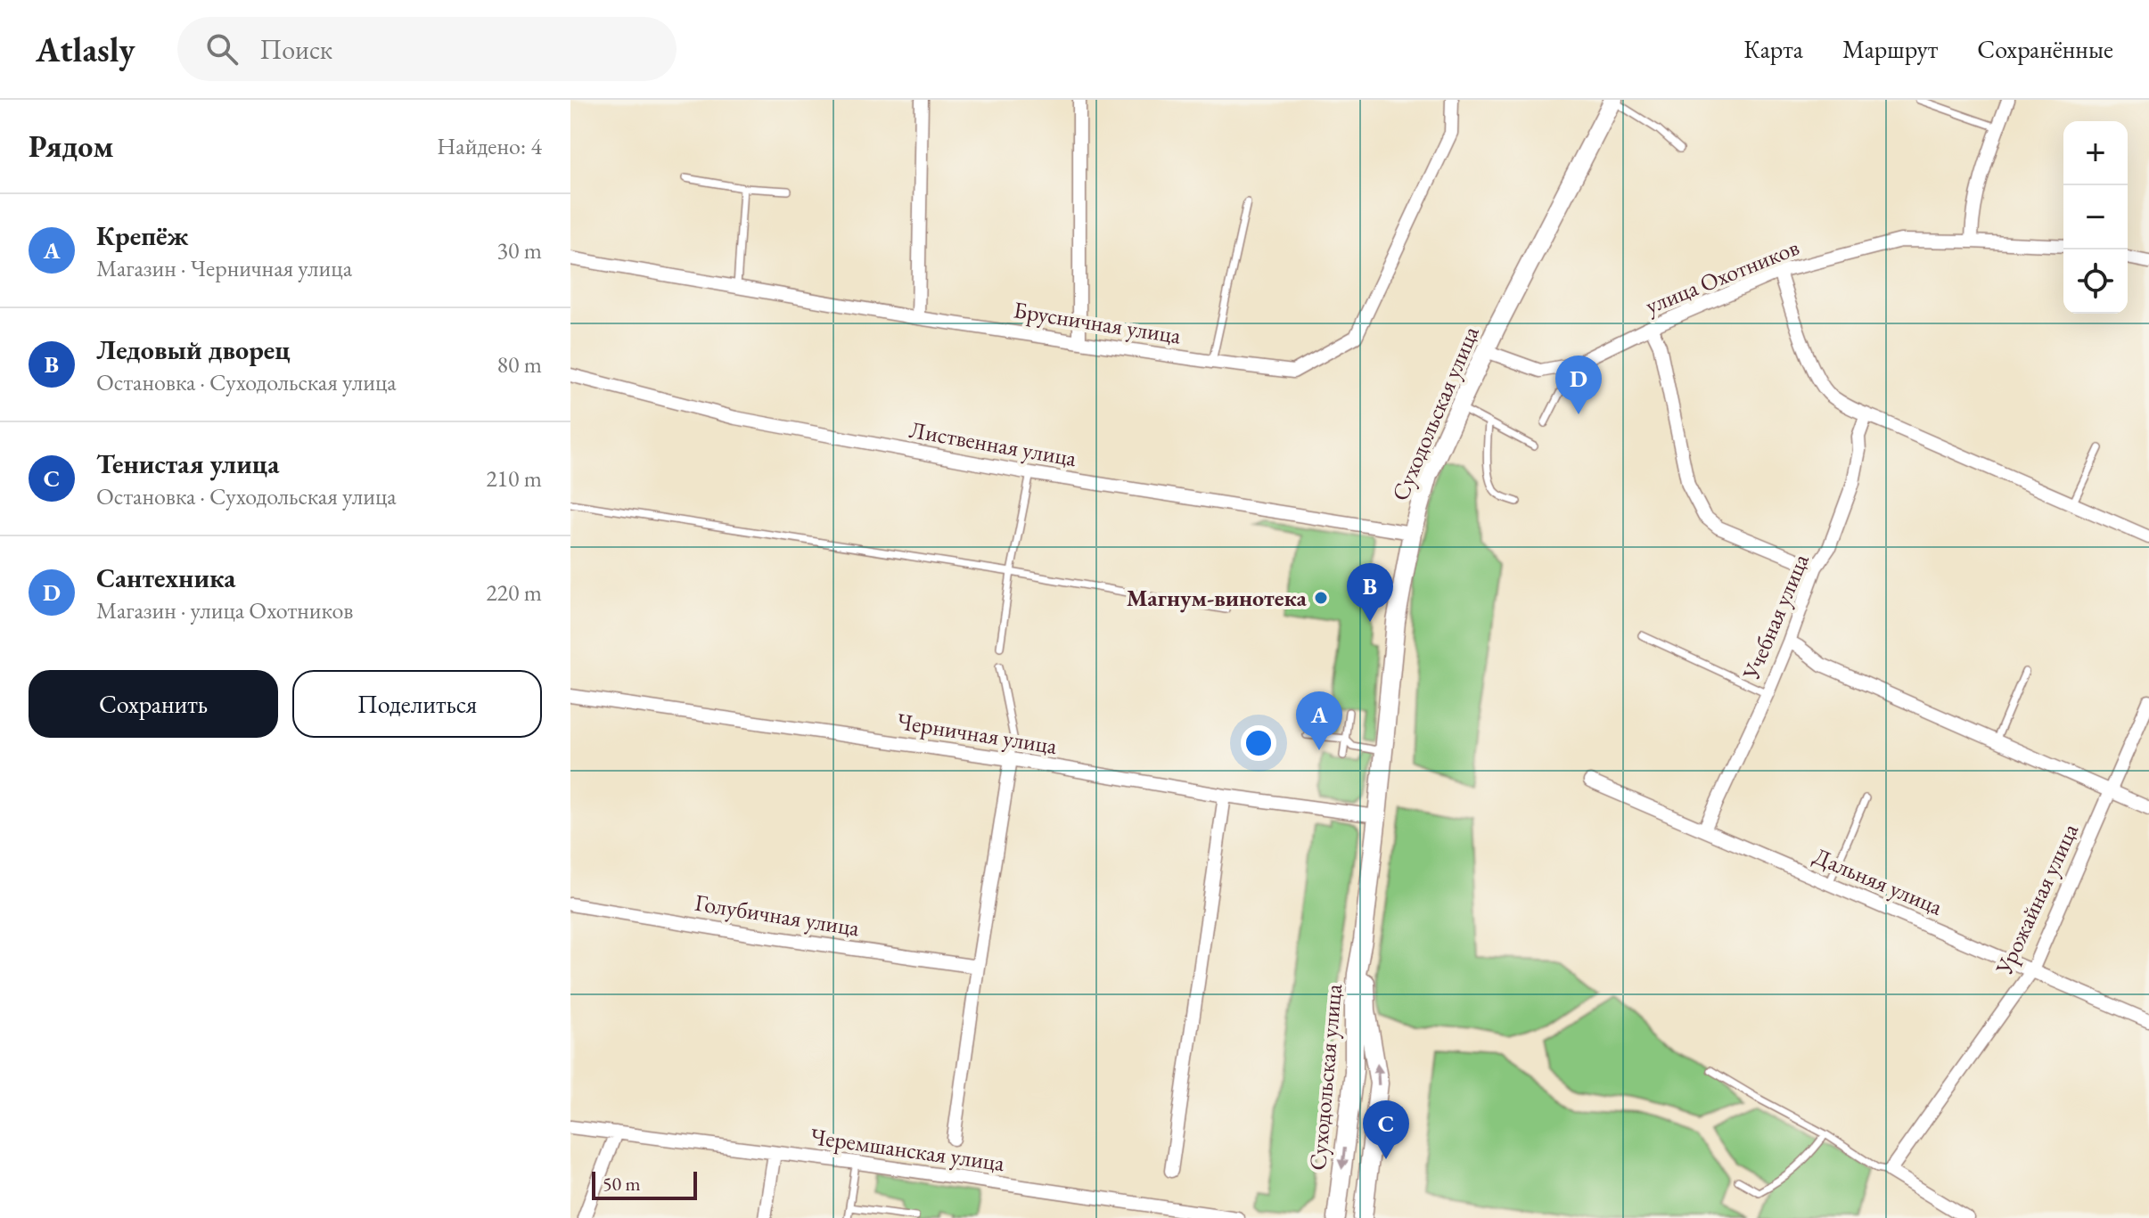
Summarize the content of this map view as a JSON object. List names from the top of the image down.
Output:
{
  "streets": {
    "main road": ["Суходольская улица"],
    "street": [
      "улица Охотников",
      "Брусничная улица",
      "Лиственная улица",
      "Учебная улица",
      "Черничная улица",
      "Дальняя улица",
      "Урожайная улица",
      "Голубичная улица",
      "Черемшанская улица"
    ]
  },
  "crossings": [
    ["улица Охотников", "Суходольская улица"],
    ["Суходольская улица", "Лиственная улица"],
    ["Суходольская улица", "Черничная улица"],
    ["Учебная улица", "Дальняя улица"],
    ["Дальняя улица", "Урожайная улица"]
  ],
  "places": ["Магнум-винотека"],
  "scale_bar": "50 m",
  "page": {
    "header": "Atlasly",
    "search": "Поиск",
    "nav": ["Карта", "Маршрут", "Сохранённые"],
    "heading": ["Рядом", "Найдено: 4"],
    "map_buttons": ["+", "−"],
    "list": [
      {
        "mark": "A",
        "name": "Крепёж",
        "note": "Магазин · Черничная улица",
        "value": "30 m"
      },
      {
        "mark": "B",
        "name": "Ледовый дворец",
        "note": "Остановка · Суходольская улица",
        "value": "80 m"
      },
      {
        "mark": "C",
        "name": "Тенистая улица",
        "note": "Остановка · Суходольская улица",
        "value": "210 m"
      },
      {
        "mark": "D",
        "name": "Сантехника",
        "note": "Магазин · улица Охотников",
        "value": "220 m"
      }
    ],
    "pins": [
      "D",
      "B",
      "A",
      "C"
    ],
    "buttons": ["Сохранить", "Поделиться"],
    "scale": "50 m"
  }
}
